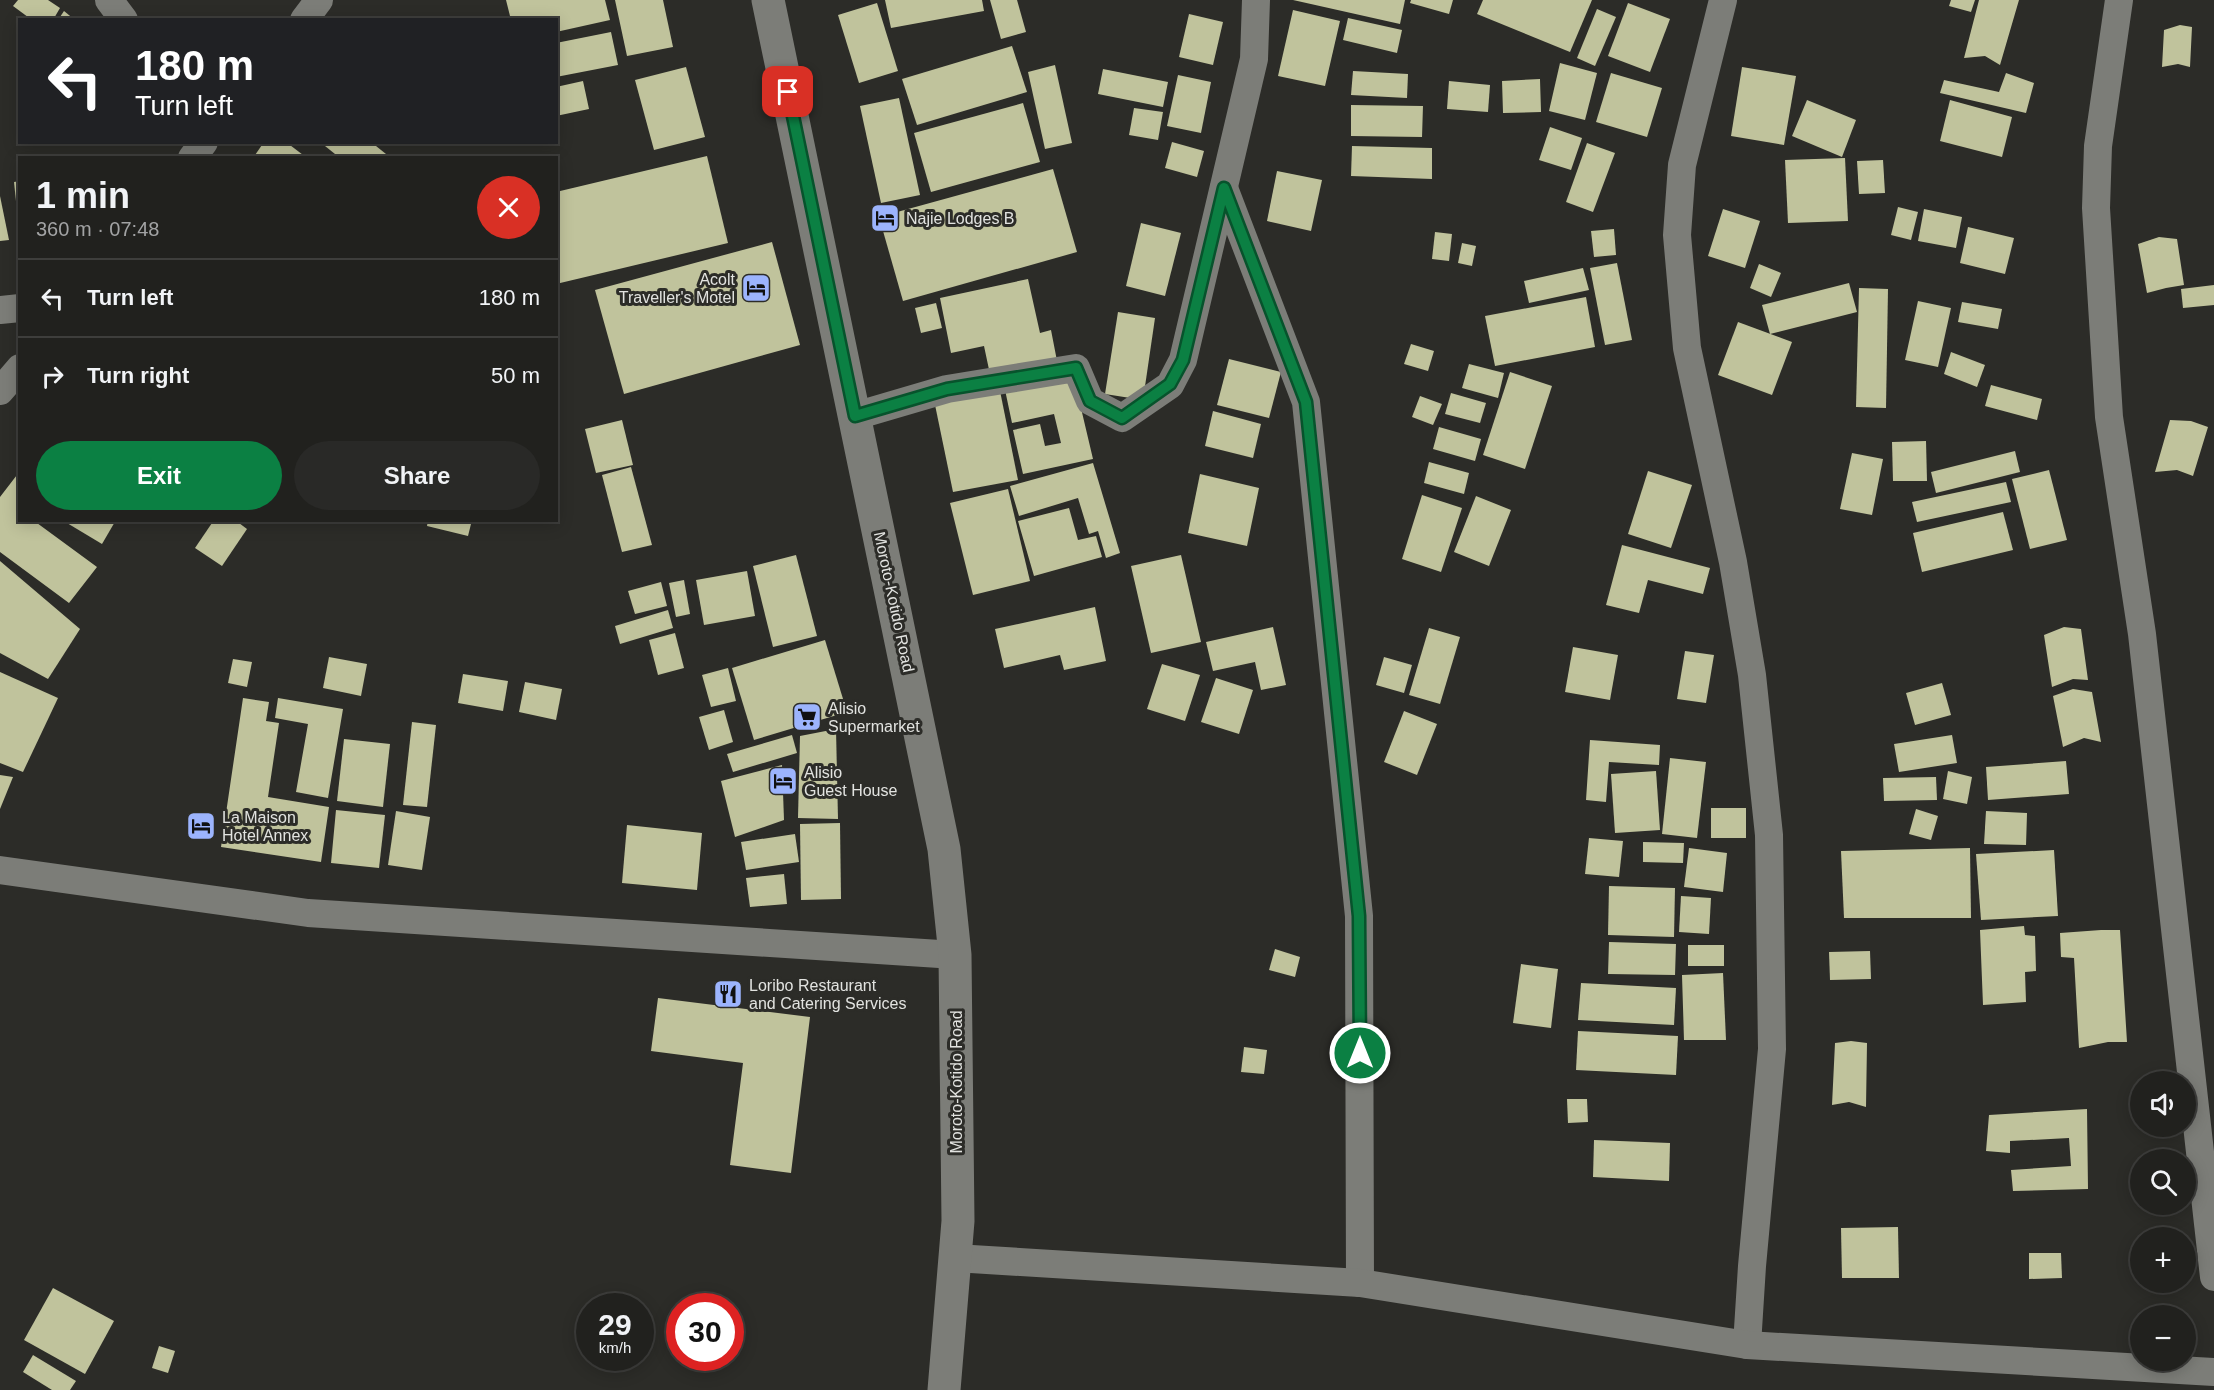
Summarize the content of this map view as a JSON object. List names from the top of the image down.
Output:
{
  "streets": {
    "main road": ["Moroto-Kotido Road"]
  },
  "places": {
    "hotel": [
      "Najie Lodges B",
      "Acolt Traveller's Motel",
      "Alisio Guest House",
      "La Maison Hotel Annex"
    ],
    "supermarket": ["Alisio Supermarket"],
    "restaurant": ["Loribo Restaurant and Catering Services"]
  },
  "page": {
    "turn": ["180 m", "Turn left"],
    "heading": ["1 min", "360 m · 07:48"],
    "list": [
      {
        "name": "Turn left",
        "value": "180 m"
      },
      {
        "name": "Turn right",
        "value": "50 m"
      }
    ],
    "buttons": ["Exit", "Share"],
    "map_buttons": ["+", "−"],
    "speed": "29 km/h",
    "limit": "30"
  }
}
